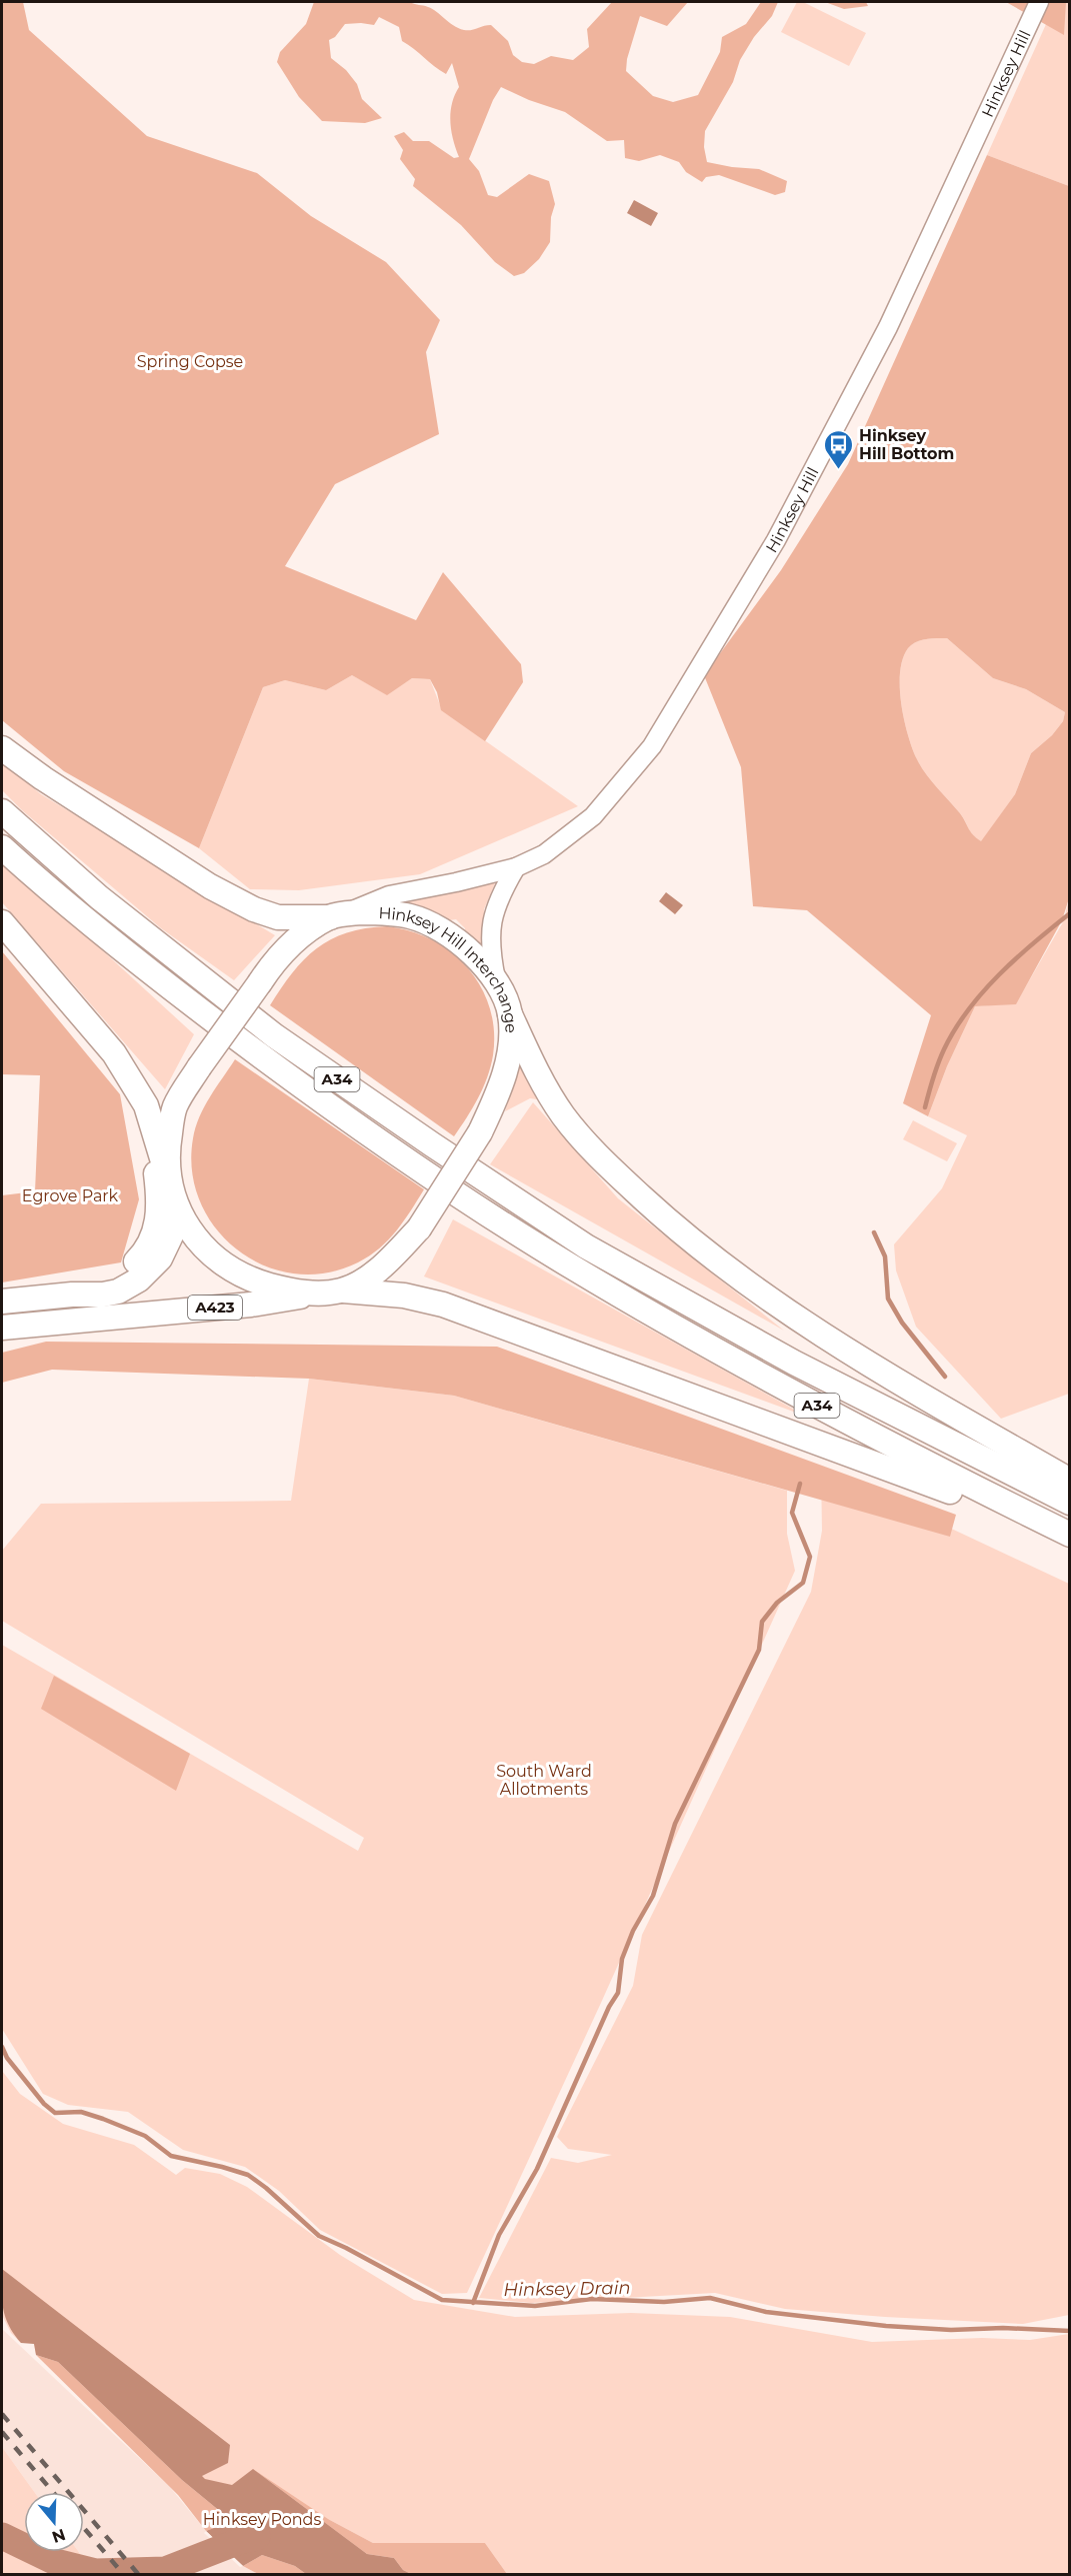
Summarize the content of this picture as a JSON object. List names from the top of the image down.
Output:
{
  "streets": {
    "highway": ["Hinksey Hill Interchange", "A34", "A423"],
    "street": ["Hinksey Hill"]
  },
  "crossings": [
    ["Hinksey Hill", "Hinksey Hill Interchange"],
    ["Hinksey Hill Interchange", "A423"]
  ],
  "water": ["Hinksey Drain"],
  "parks": [
    "Spring Copse",
    "Egrove Park",
    "South Ward Allotments",
    "Hinksey Ponds"
  ],
  "places": {
    "bus stop": ["Hinksey Hill Bottom"]
  },
  "north": "bottom"
}
